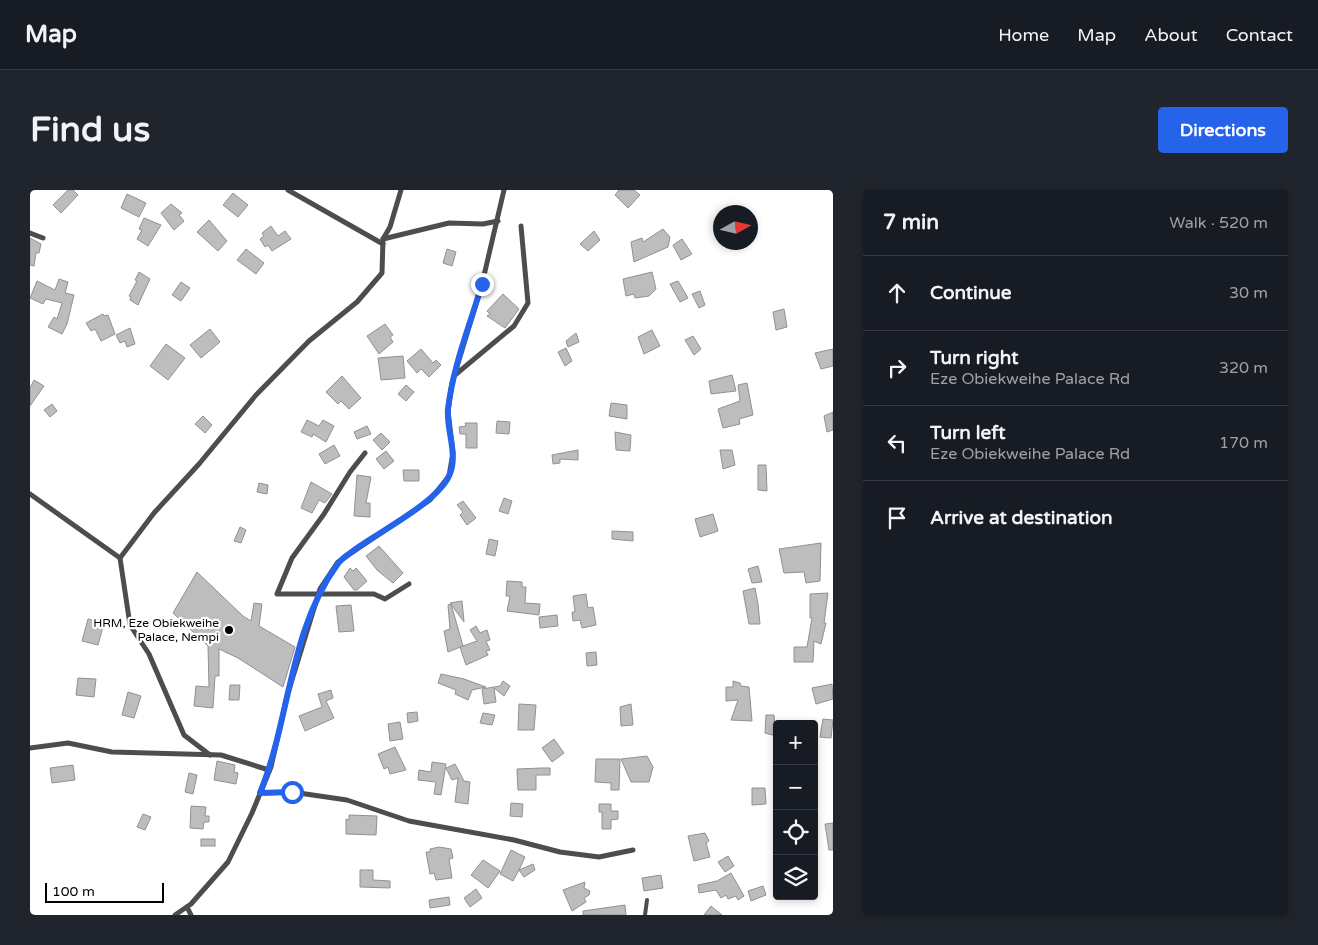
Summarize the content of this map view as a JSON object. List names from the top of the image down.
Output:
{
  "places": ["HRM, Eze Obiekweihe Palace, Nempi"],
  "scale_bar": "100 m",
  "north": "right",
  "page": {
    "header": "Map",
    "nav": [
      "Home",
      "Map",
      "About",
      "Contact"
    ],
    "buttons": "Directions",
    "title": "Find us",
    "heading": ["7 min", "Walk · 520 m"],
    "list": [
      ["Continue", "30 m"],
      ["Turn right", "Eze Obiekweihe Palace Rd", "320 m"],
      ["Turn left", "Eze Obiekweihe Palace Rd", "170 m"],
      "Arrive at destination"
    ],
    "map_buttons": ["+", "−"],
    "scale": "100 m"
  }
}
